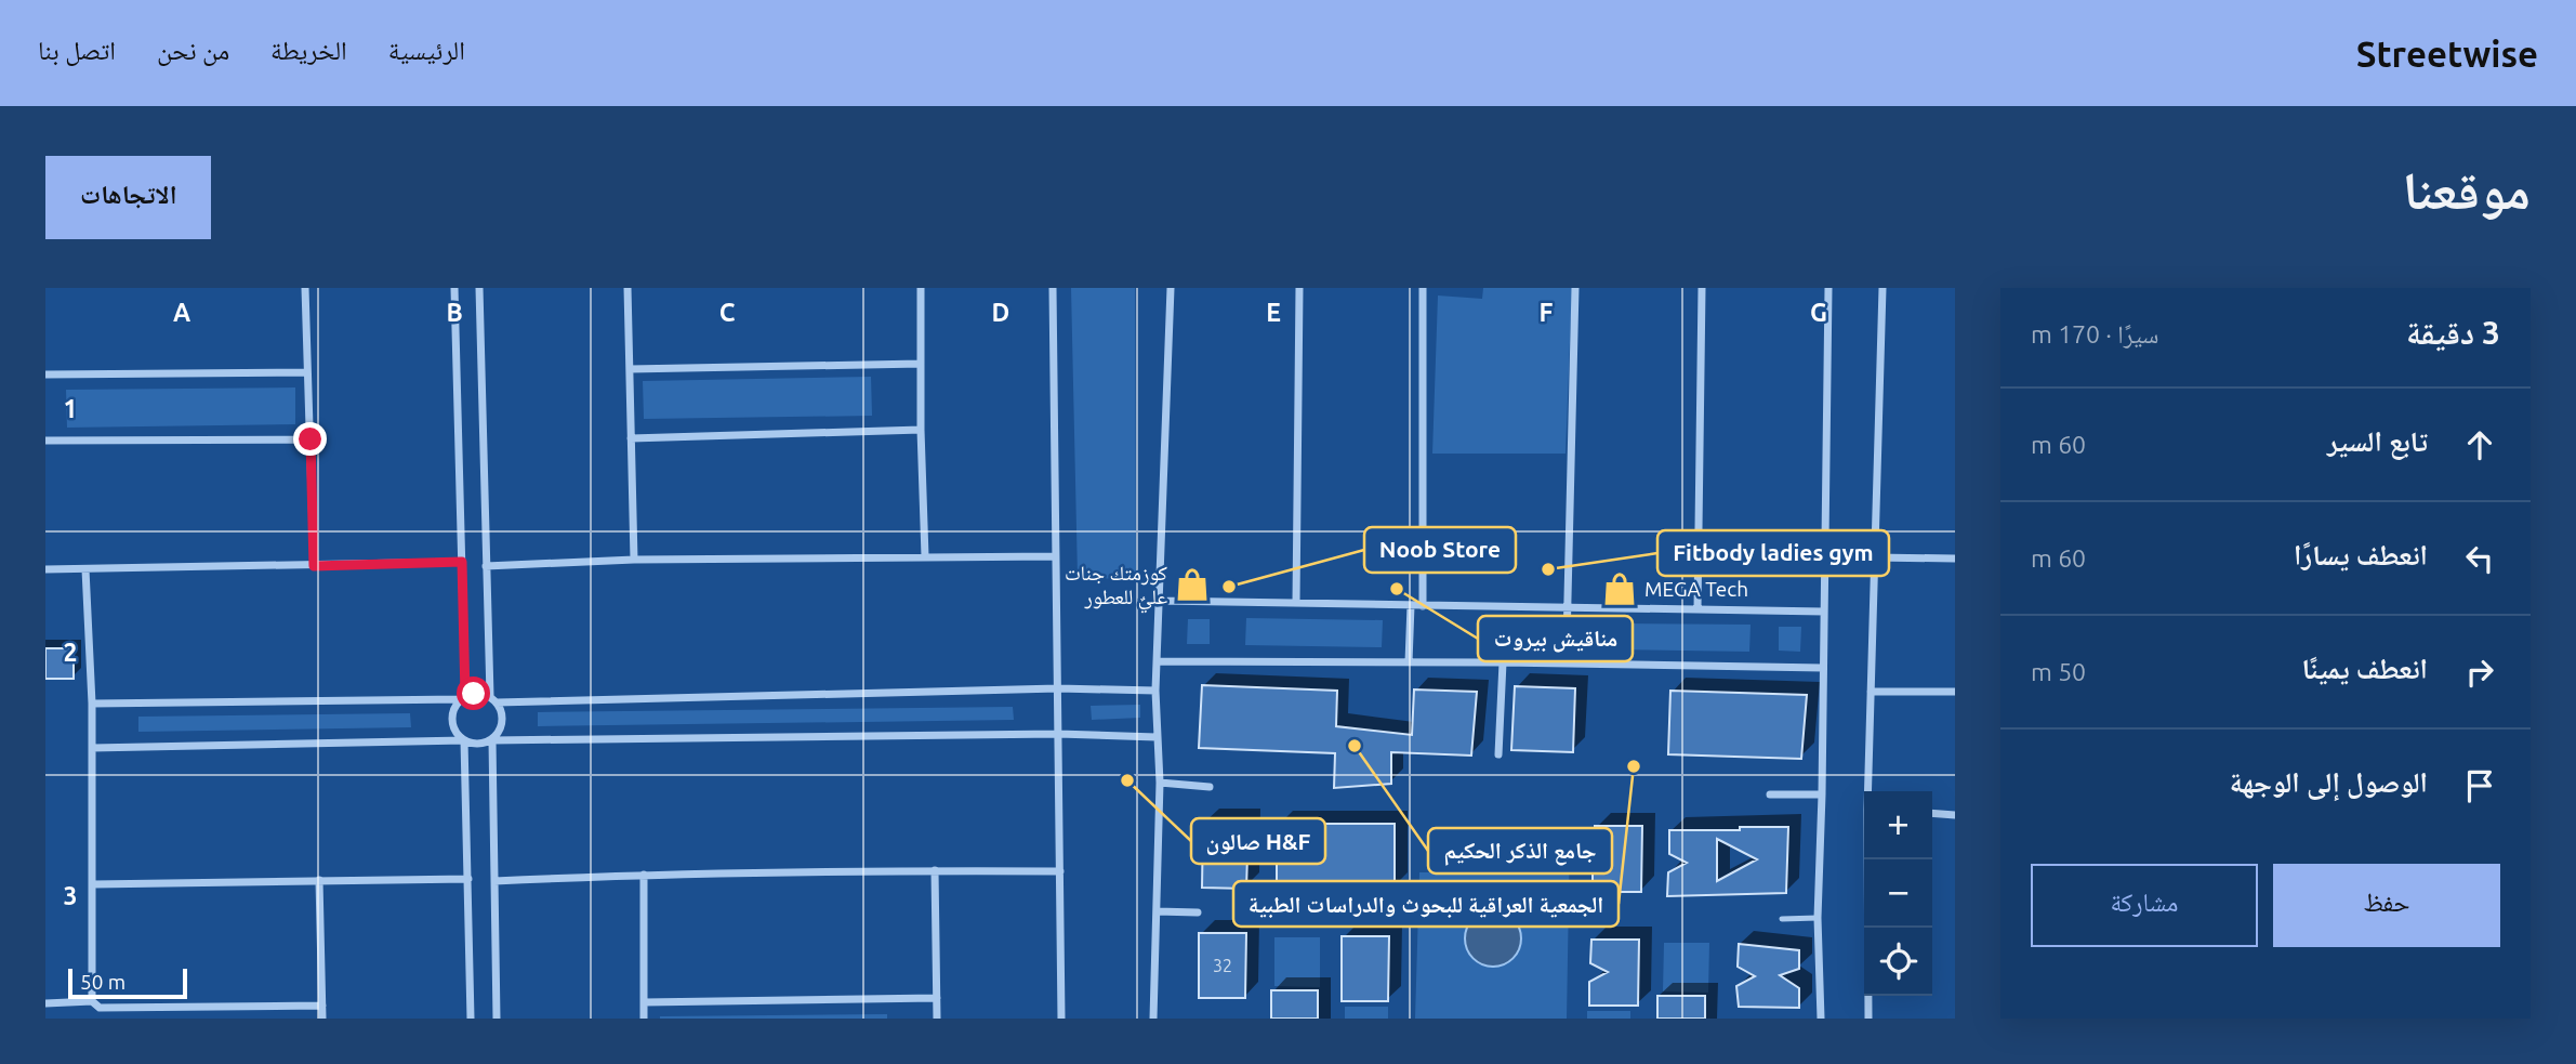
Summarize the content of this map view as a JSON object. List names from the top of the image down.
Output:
{
  "places": {
    "other": [
      "Fitbody ladies gym",
      "Noob Store",
      "مناقيش بيروت",
      "جامع الذكر الحكيم",
      "الجمعية العراقية للبحوث والدراسات الطبية",
      "صالون H&F"
    ],
    "shop": ["كوزمتك جنات عليٌ للعطور", "MEGA Tech"]
  },
  "house_numbers": ["32"],
  "scale_bar": "50 m",
  "page": {
    "header": "Streetwise",
    "nav": [
      "الرئيسية",
      "الخريطة",
      "من نحن",
      "اتصل بنا"
    ],
    "title": "موقعنا",
    "buttons": [
      "الاتجاهات",
      ["حفظ", "مشاركة"]
    ],
    "heading": ["3 دقيقة", "سيرًا · 170 m"],
    "list": [
      ["تابع السير", "60 m"],
      ["انعطف يسارًا", "60 m"],
      ["انعطف يمينًا", "50 m"],
      "الوصول إلى الوجهة"
    ],
    "map_buttons": ["+", "−"],
    "scale": "50 m"
  },
  "grid": {
    "columns": [
      "A",
      "B",
      "C",
      "D",
      "E",
      "F",
      "G"
    ],
    "rows": ["1", "2", "3"]
  }
}
